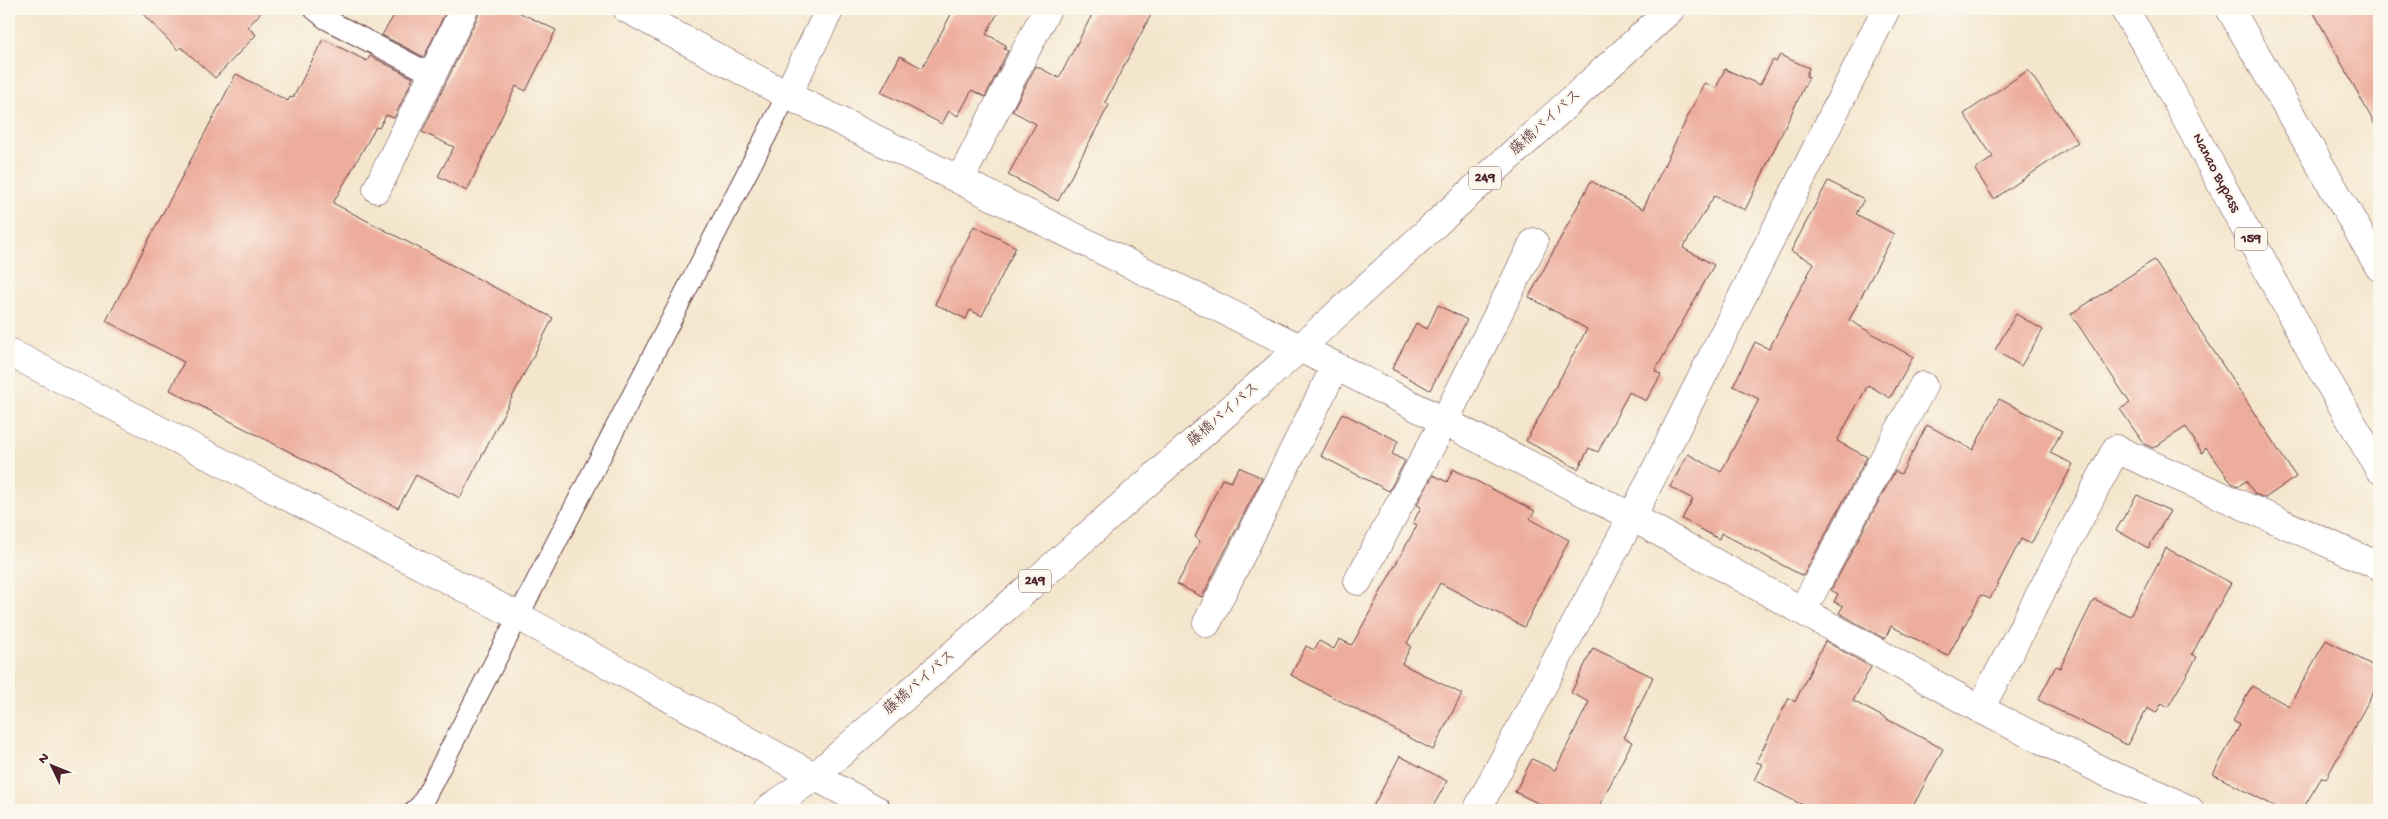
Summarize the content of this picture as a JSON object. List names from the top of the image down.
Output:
{
  "streets": {
    "main road": [
      "藤橋バイパス",
      "Nanao Bypass",
      "249",
      "159"
    ]
  },
  "north": "top left"
}
